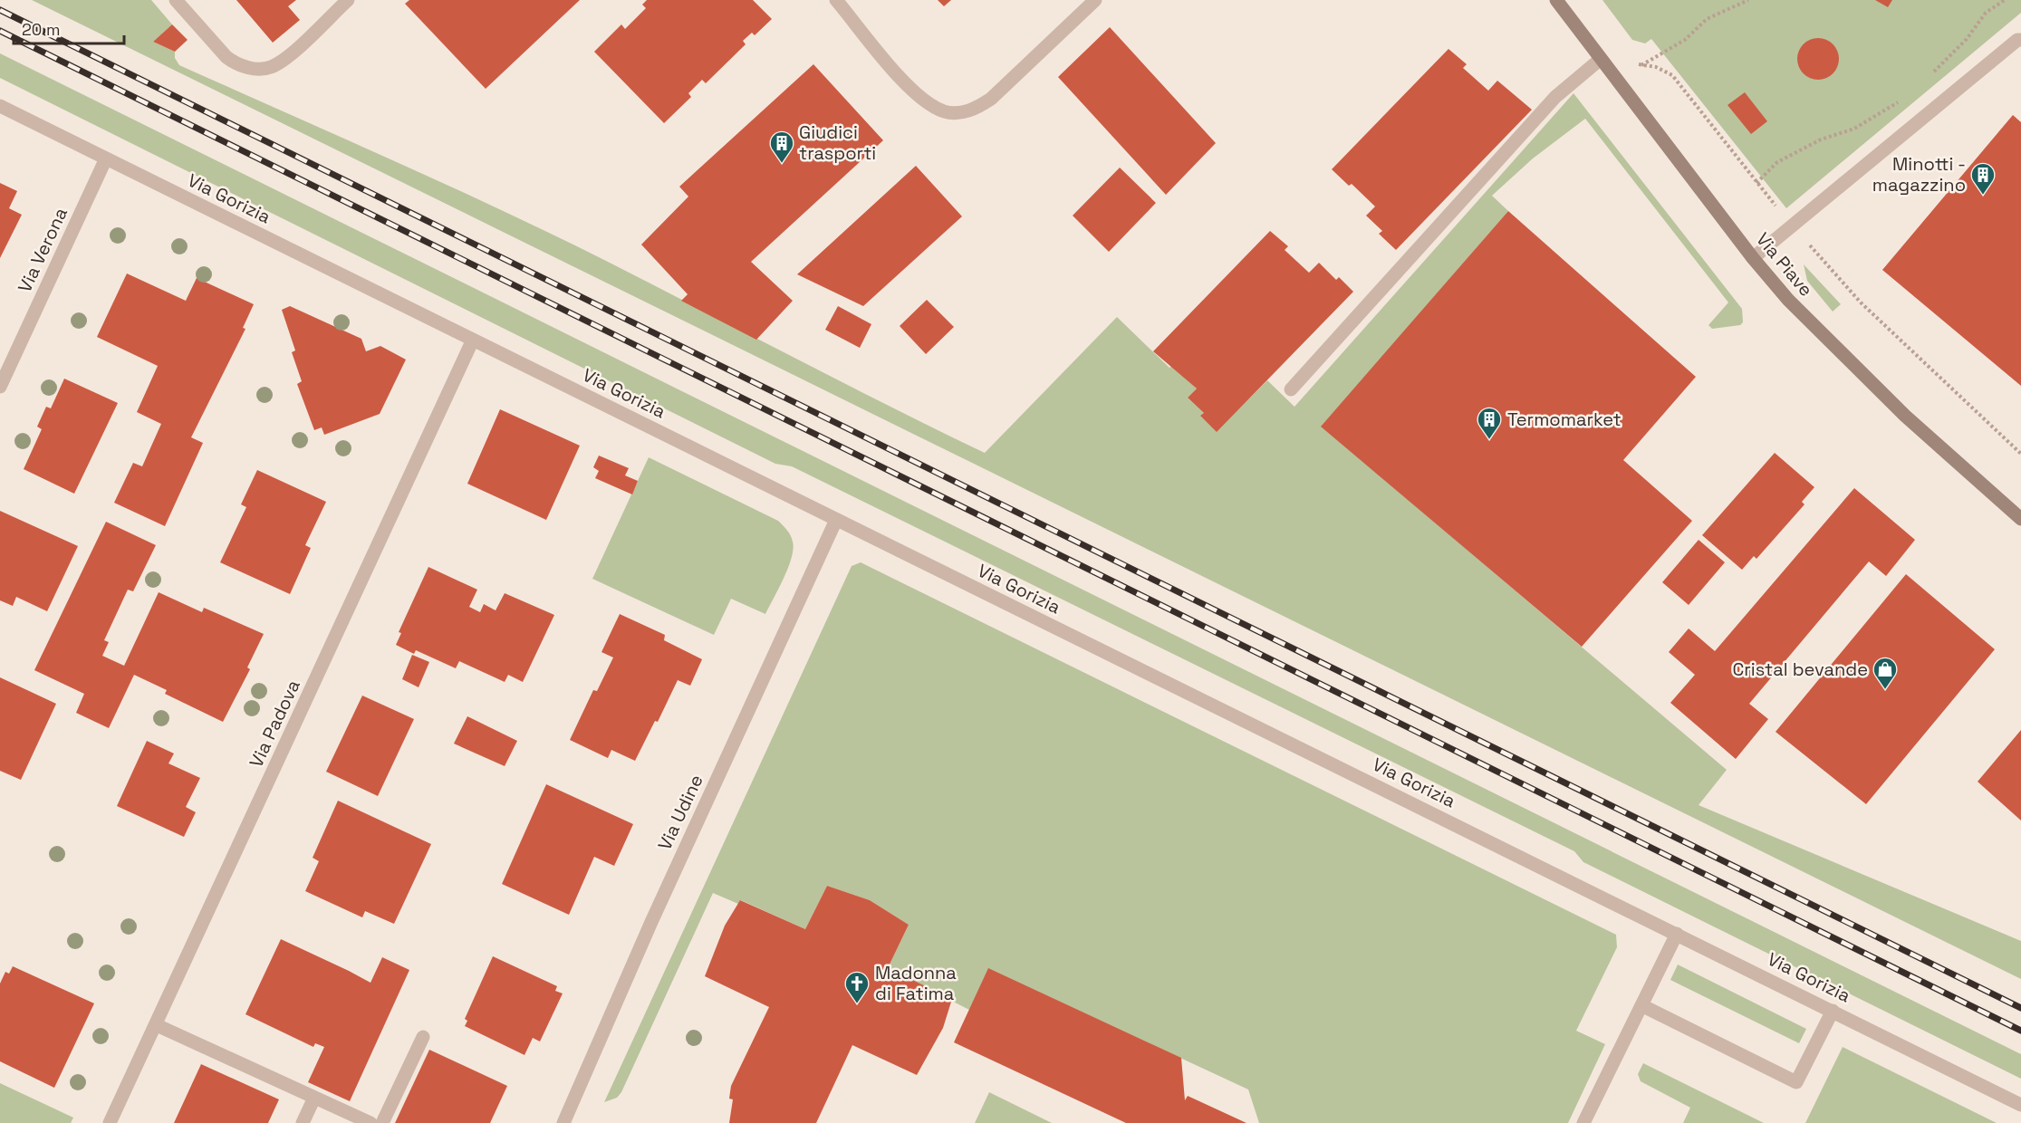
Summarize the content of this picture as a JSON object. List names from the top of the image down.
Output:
{
  "streets": {
    "street": [
      "Via Gorizia",
      "Via Verona",
      "Via Piave",
      "Via Padova",
      "Via Udine"
    ]
  },
  "crossings": [
    ["Via Gorizia", "Via Verona"],
    ["Via Gorizia", "Via Padova"],
    ["Via Gorizia", "Via Udine"]
  ],
  "places": {
    "building": ["Giudici trasporti", "Minotti - magazzino", "Termomarket"],
    "shop": ["Cristal bevande"],
    "church": ["Madonna di Fatima"]
  },
  "scale_bar": "20 m"
}
